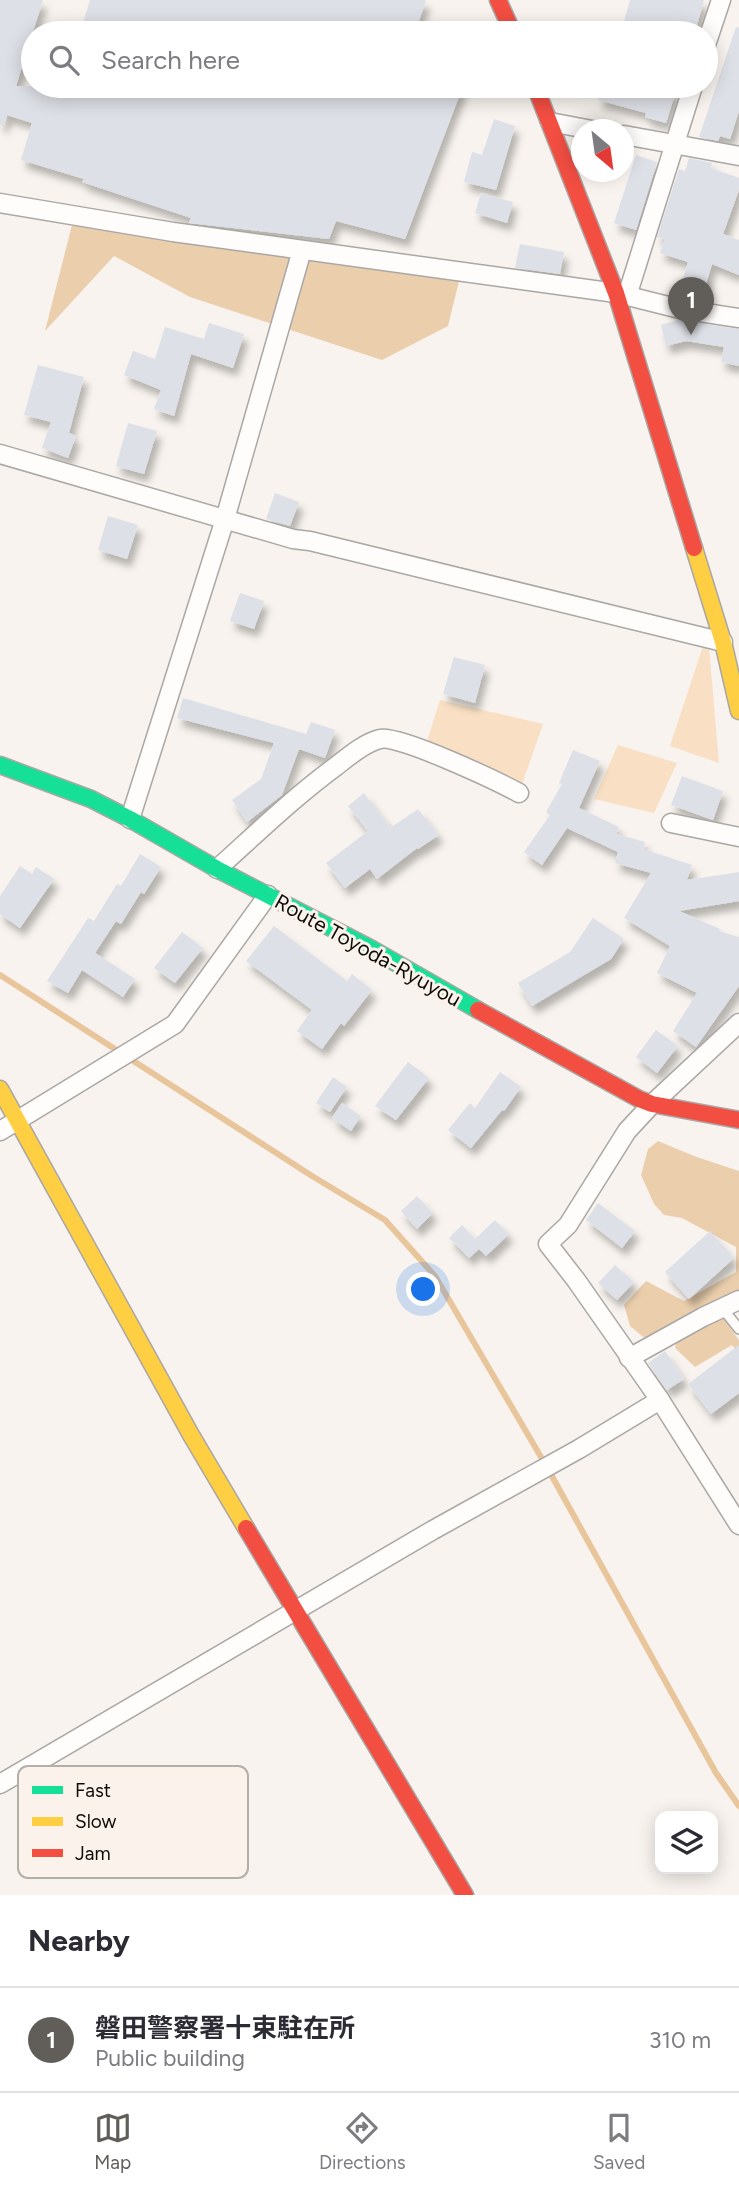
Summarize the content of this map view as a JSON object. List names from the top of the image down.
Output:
{
  "streets": {
    "street": ["Route Toyoda-Ryuyou"]
  },
  "legend": ["Fast", "Slow", "Jam"],
  "north": "bottom right",
  "page": {
    "search": "Search here",
    "pins": "1",
    "heading": "Nearby",
    "list": [
      {
        "mark": "1",
        "name": "磐田警察署十束駐在所",
        "note": "Public building",
        "value": "310 m"
      }
    ],
    "nav": ["Map", "Directions", "Saved"]
  }
}
